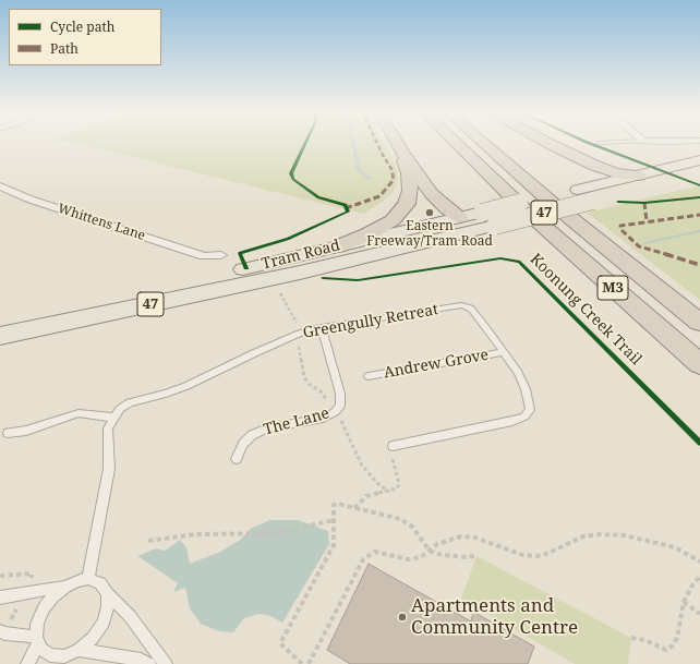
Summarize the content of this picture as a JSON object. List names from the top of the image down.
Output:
{
  "streets": {
    "highway": ["M3"],
    "main road": ["47", "Tram Road"],
    "street": ["Whittens Lane"],
    "lane": ["Greengully Retreat", "Andrew Grove", "The Lane"],
    "cycle path": ["Koonung Creek Trail"]
  },
  "crossings": [
    ["47", "Tram Road"],
    ["Greengully Retreat", "Andrew Grove"],
    ["Greengully Retreat", "The Lane"]
  ],
  "places": ["Eastern Freeway/Tram Road", "Apartments and Community Centre"],
  "legend": ["Cycle path", "Path"]
}
